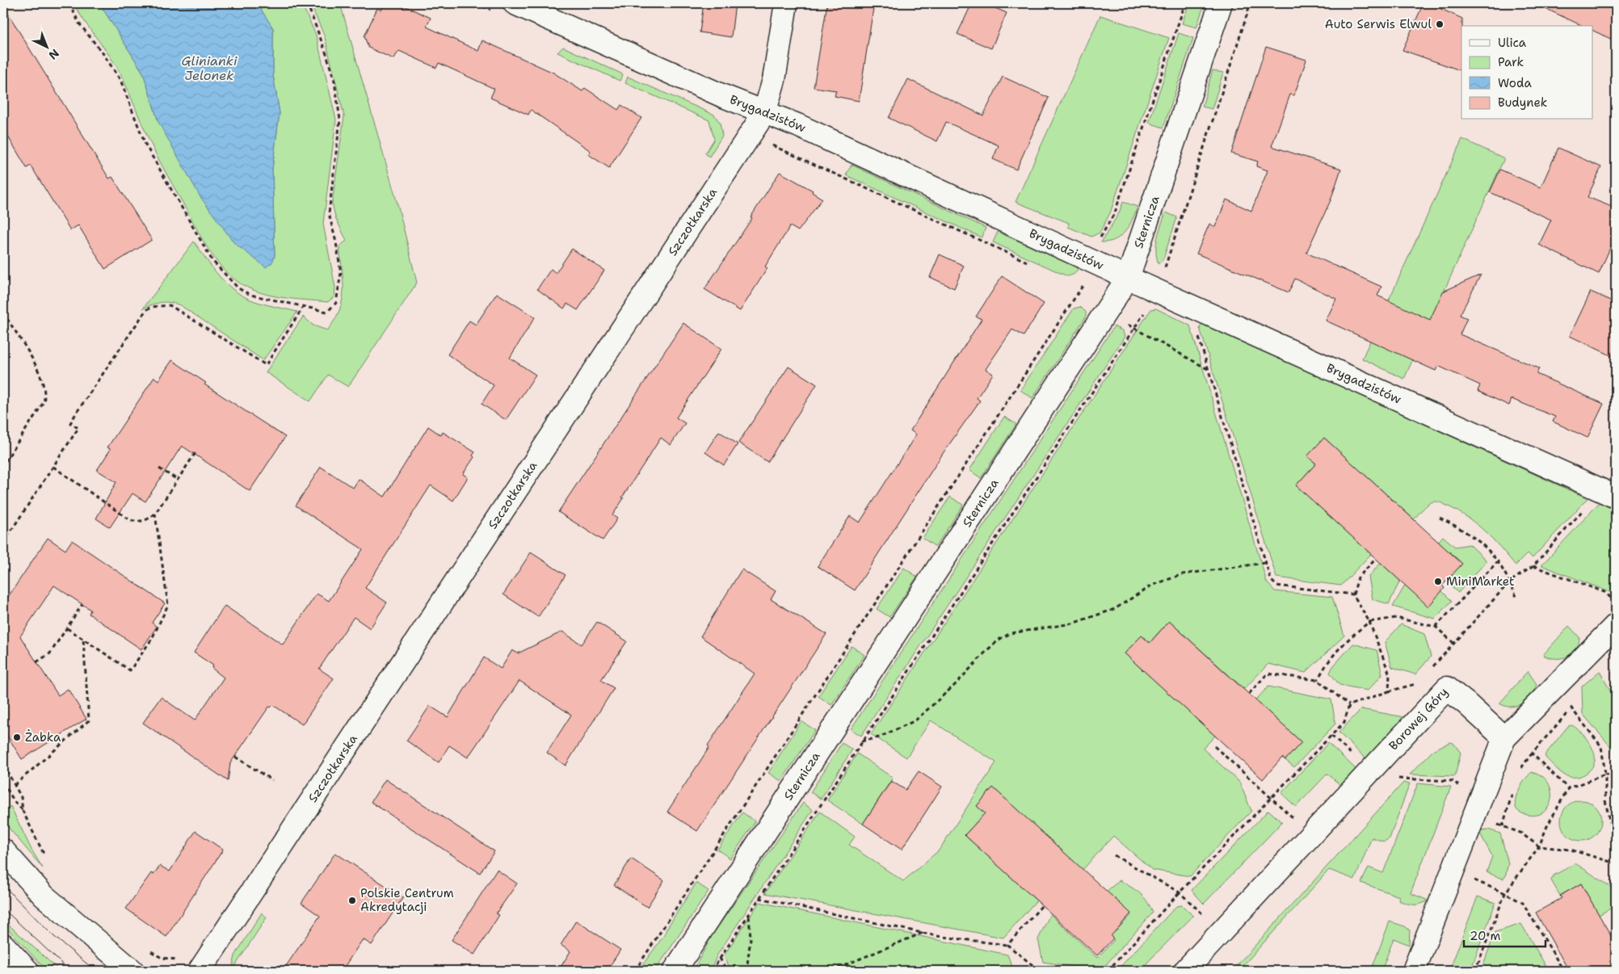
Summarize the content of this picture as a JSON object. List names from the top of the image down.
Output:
{
  "streets": {
    "street": [
      "Brygadzistów",
      "Szczotkarska",
      "Sternicza",
      "Borowej Góry"
    ]
  },
  "crossings": [
    ["Brygadzistów", "Szczotkarska"],
    ["Brygadzistów", "Sternicza"]
  ],
  "water": ["Glinianki Jelonek"],
  "places": [
    "Auto Serwis Elwul",
    "MiniMarket",
    "Żabka",
    "Polskie Centrum Akredytacji"
  ],
  "legend": [
    "Ulica",
    "Park",
    "Woda",
    "Budynek"
  ],
  "scale_bar": "20 m",
  "north": "bottom right"
}
